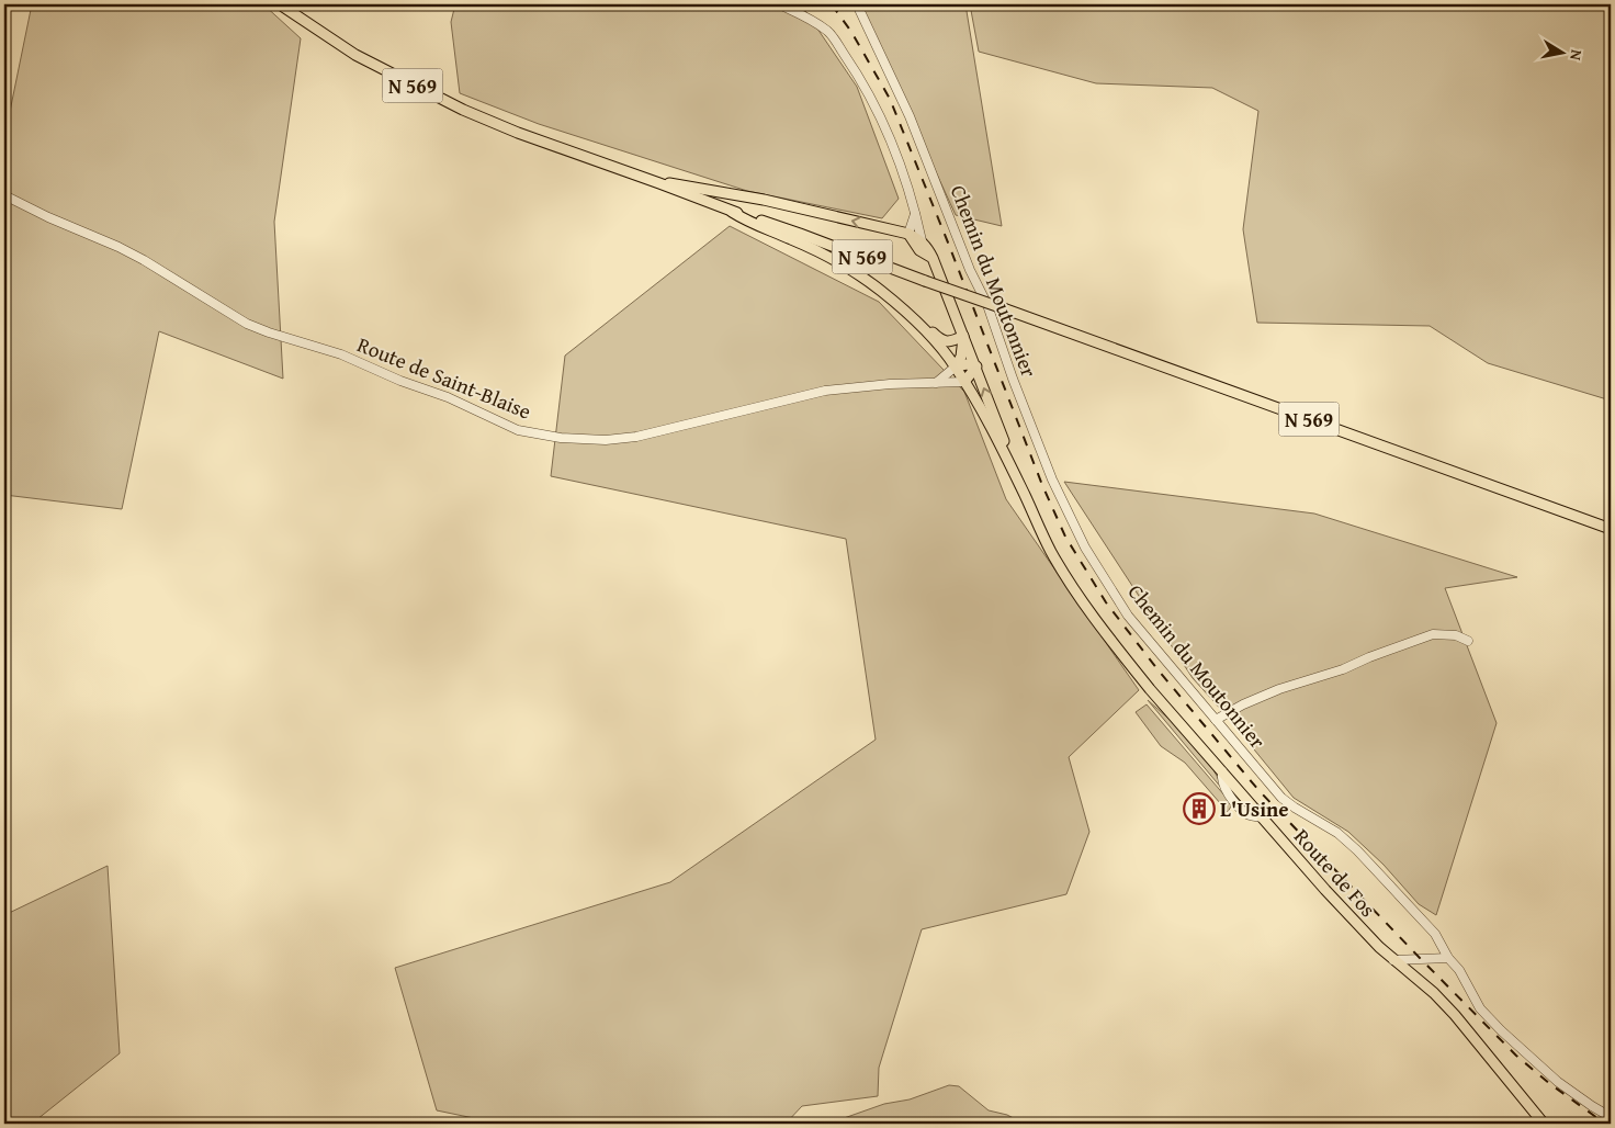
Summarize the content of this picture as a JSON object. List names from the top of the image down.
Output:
{
  "streets": {
    "main road": ["N 569", "Route de Fos"],
    "street": ["Chemin du Moutonnier", "Route de Saint-Blaise"]
  },
  "places": {
    "building": ["L'Usine"]
  },
  "north": "right"
}
